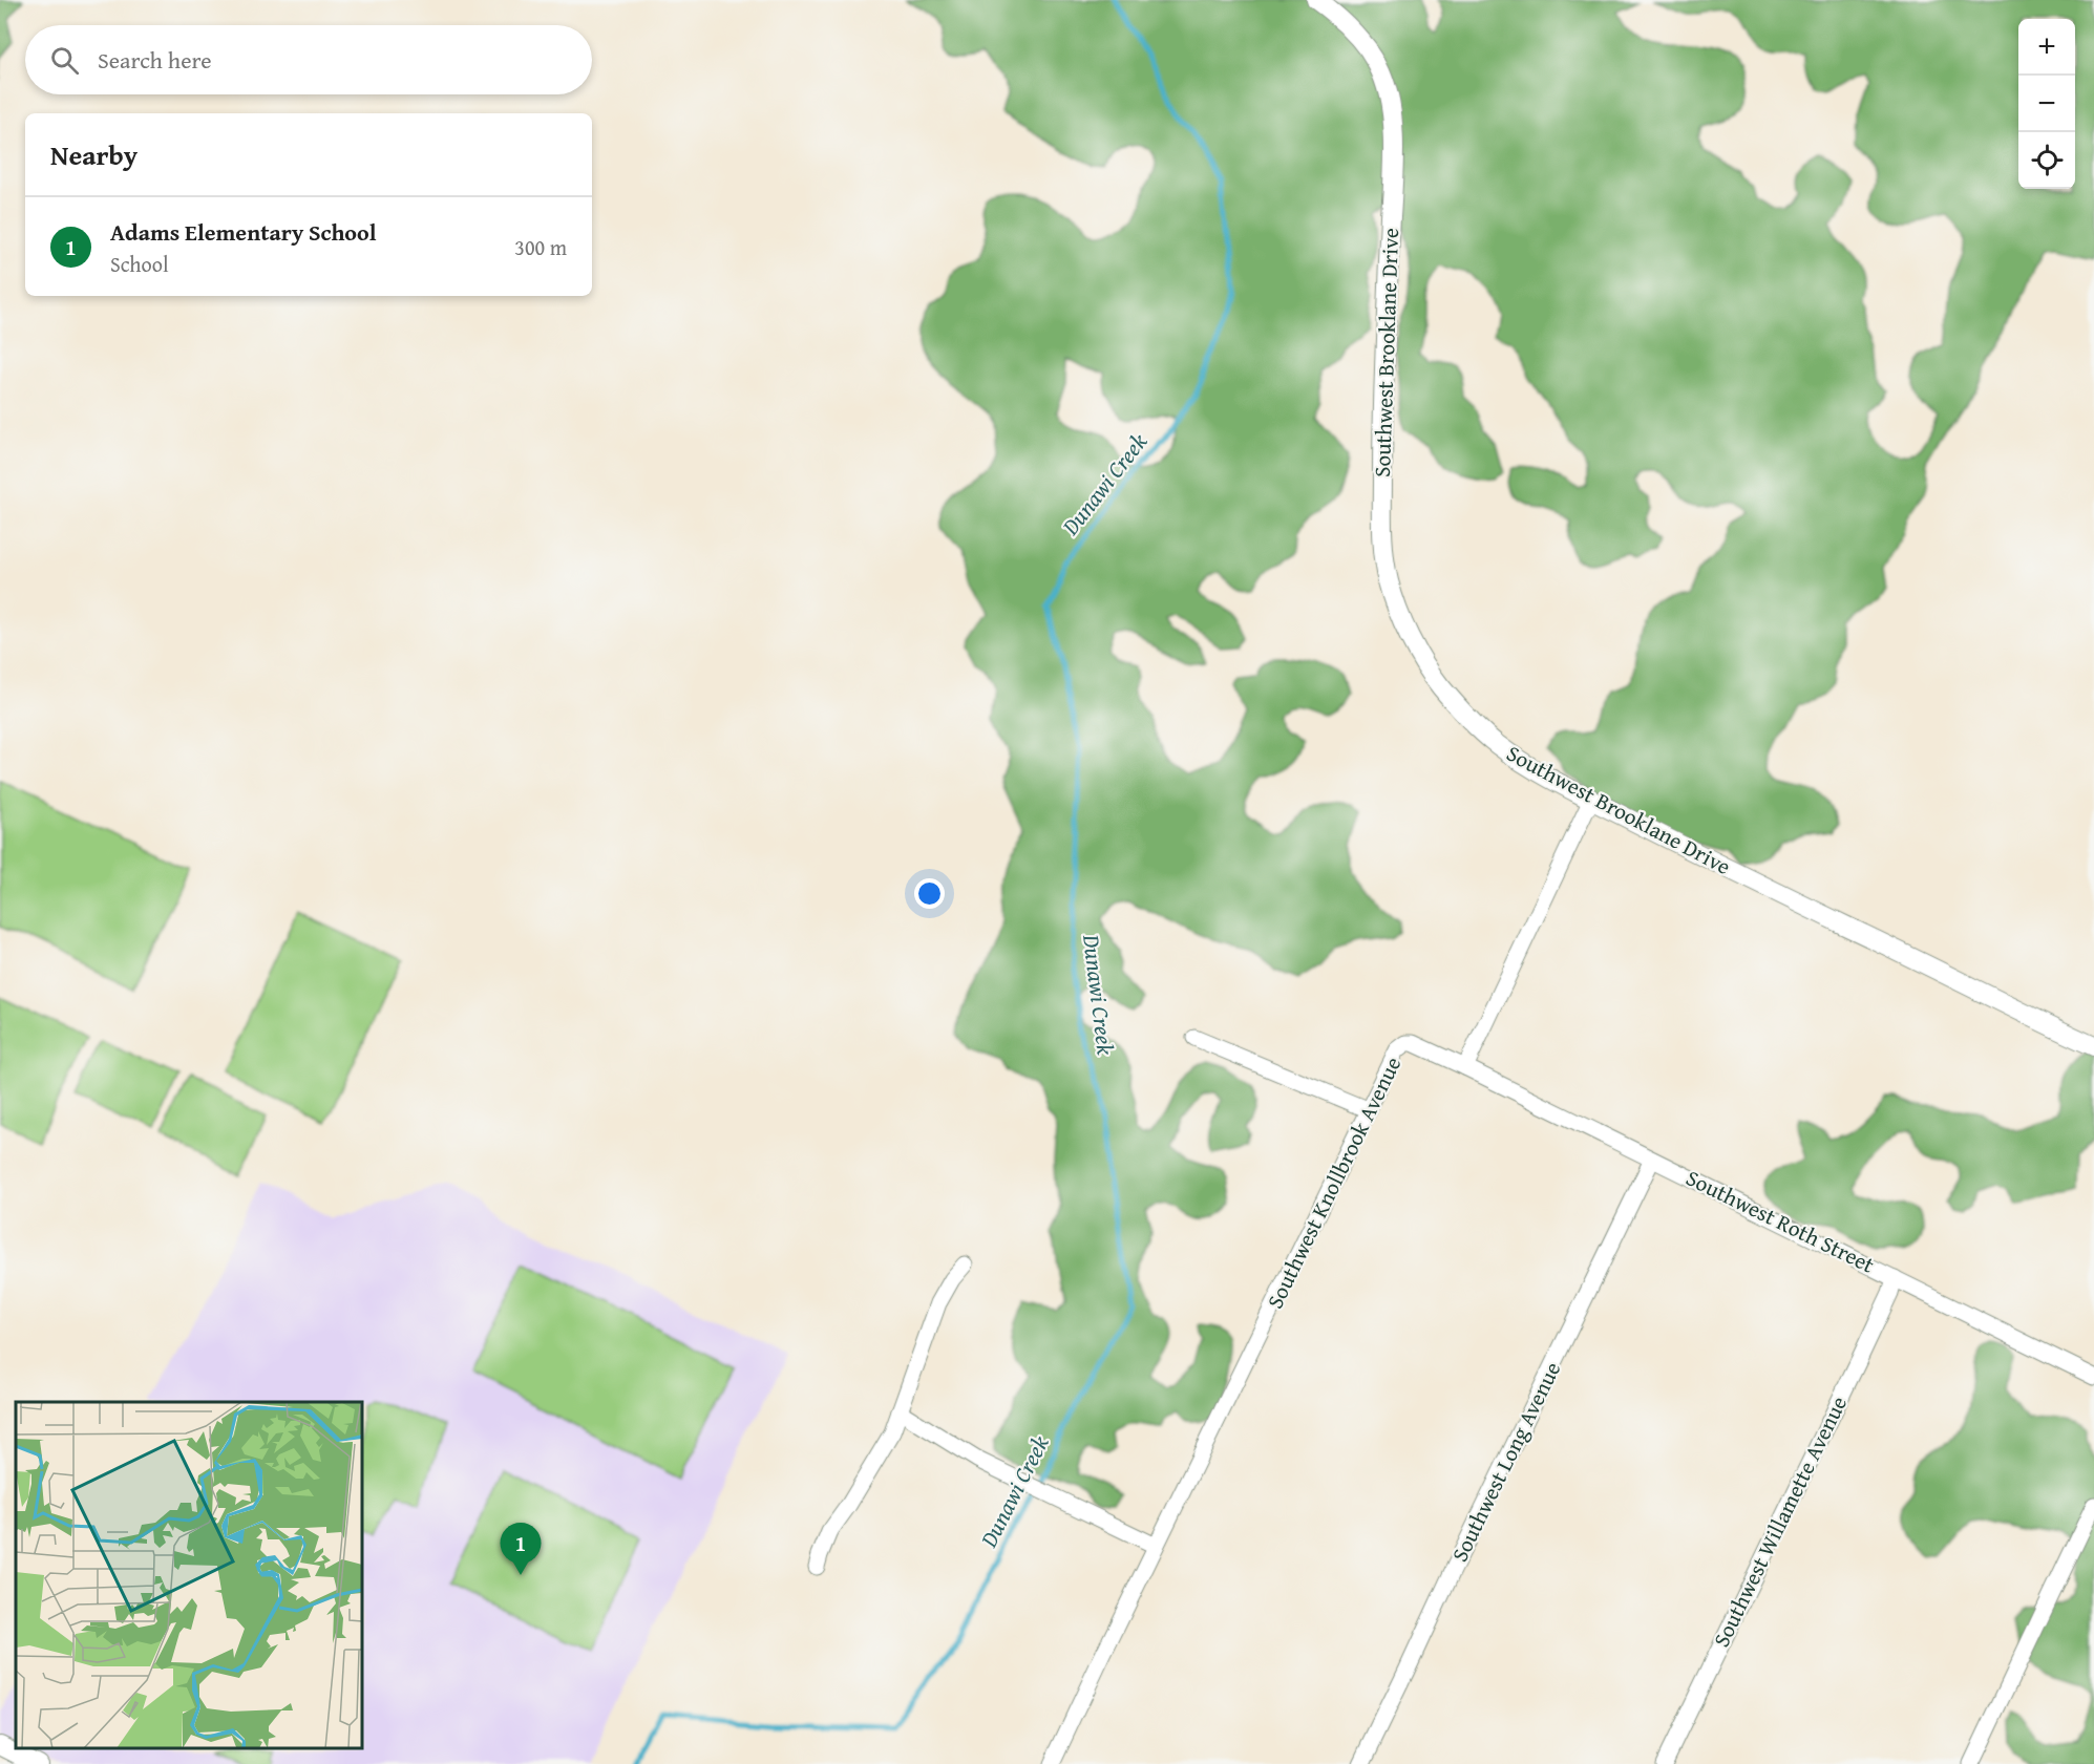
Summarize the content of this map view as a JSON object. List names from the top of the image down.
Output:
{
  "streets": {
    "street": [
      "Southwest Brooklane Drive",
      "Southwest Knollbrook Avenue",
      "Southwest Roth Street",
      "Southwest Long Avenue",
      "Southwest Willamette Avenue"
    ]
  },
  "crossings": [
    ["Southwest Knollbrook Avenue", "Southwest Roth Street"],
    ["Southwest Roth Street", "Southwest Long Avenue"],
    ["Southwest Roth Street", "Southwest Willamette Avenue"]
  ],
  "water": ["Dunawi Creek"],
  "page": {
    "map_buttons": ["+", "−"],
    "search": "Search here",
    "heading": "Nearby",
    "list": [
      {
        "mark": "1",
        "name": "Adams Elementary School",
        "note": "School",
        "value": "300 m"
      }
    ],
    "pins": "1"
  }
}
